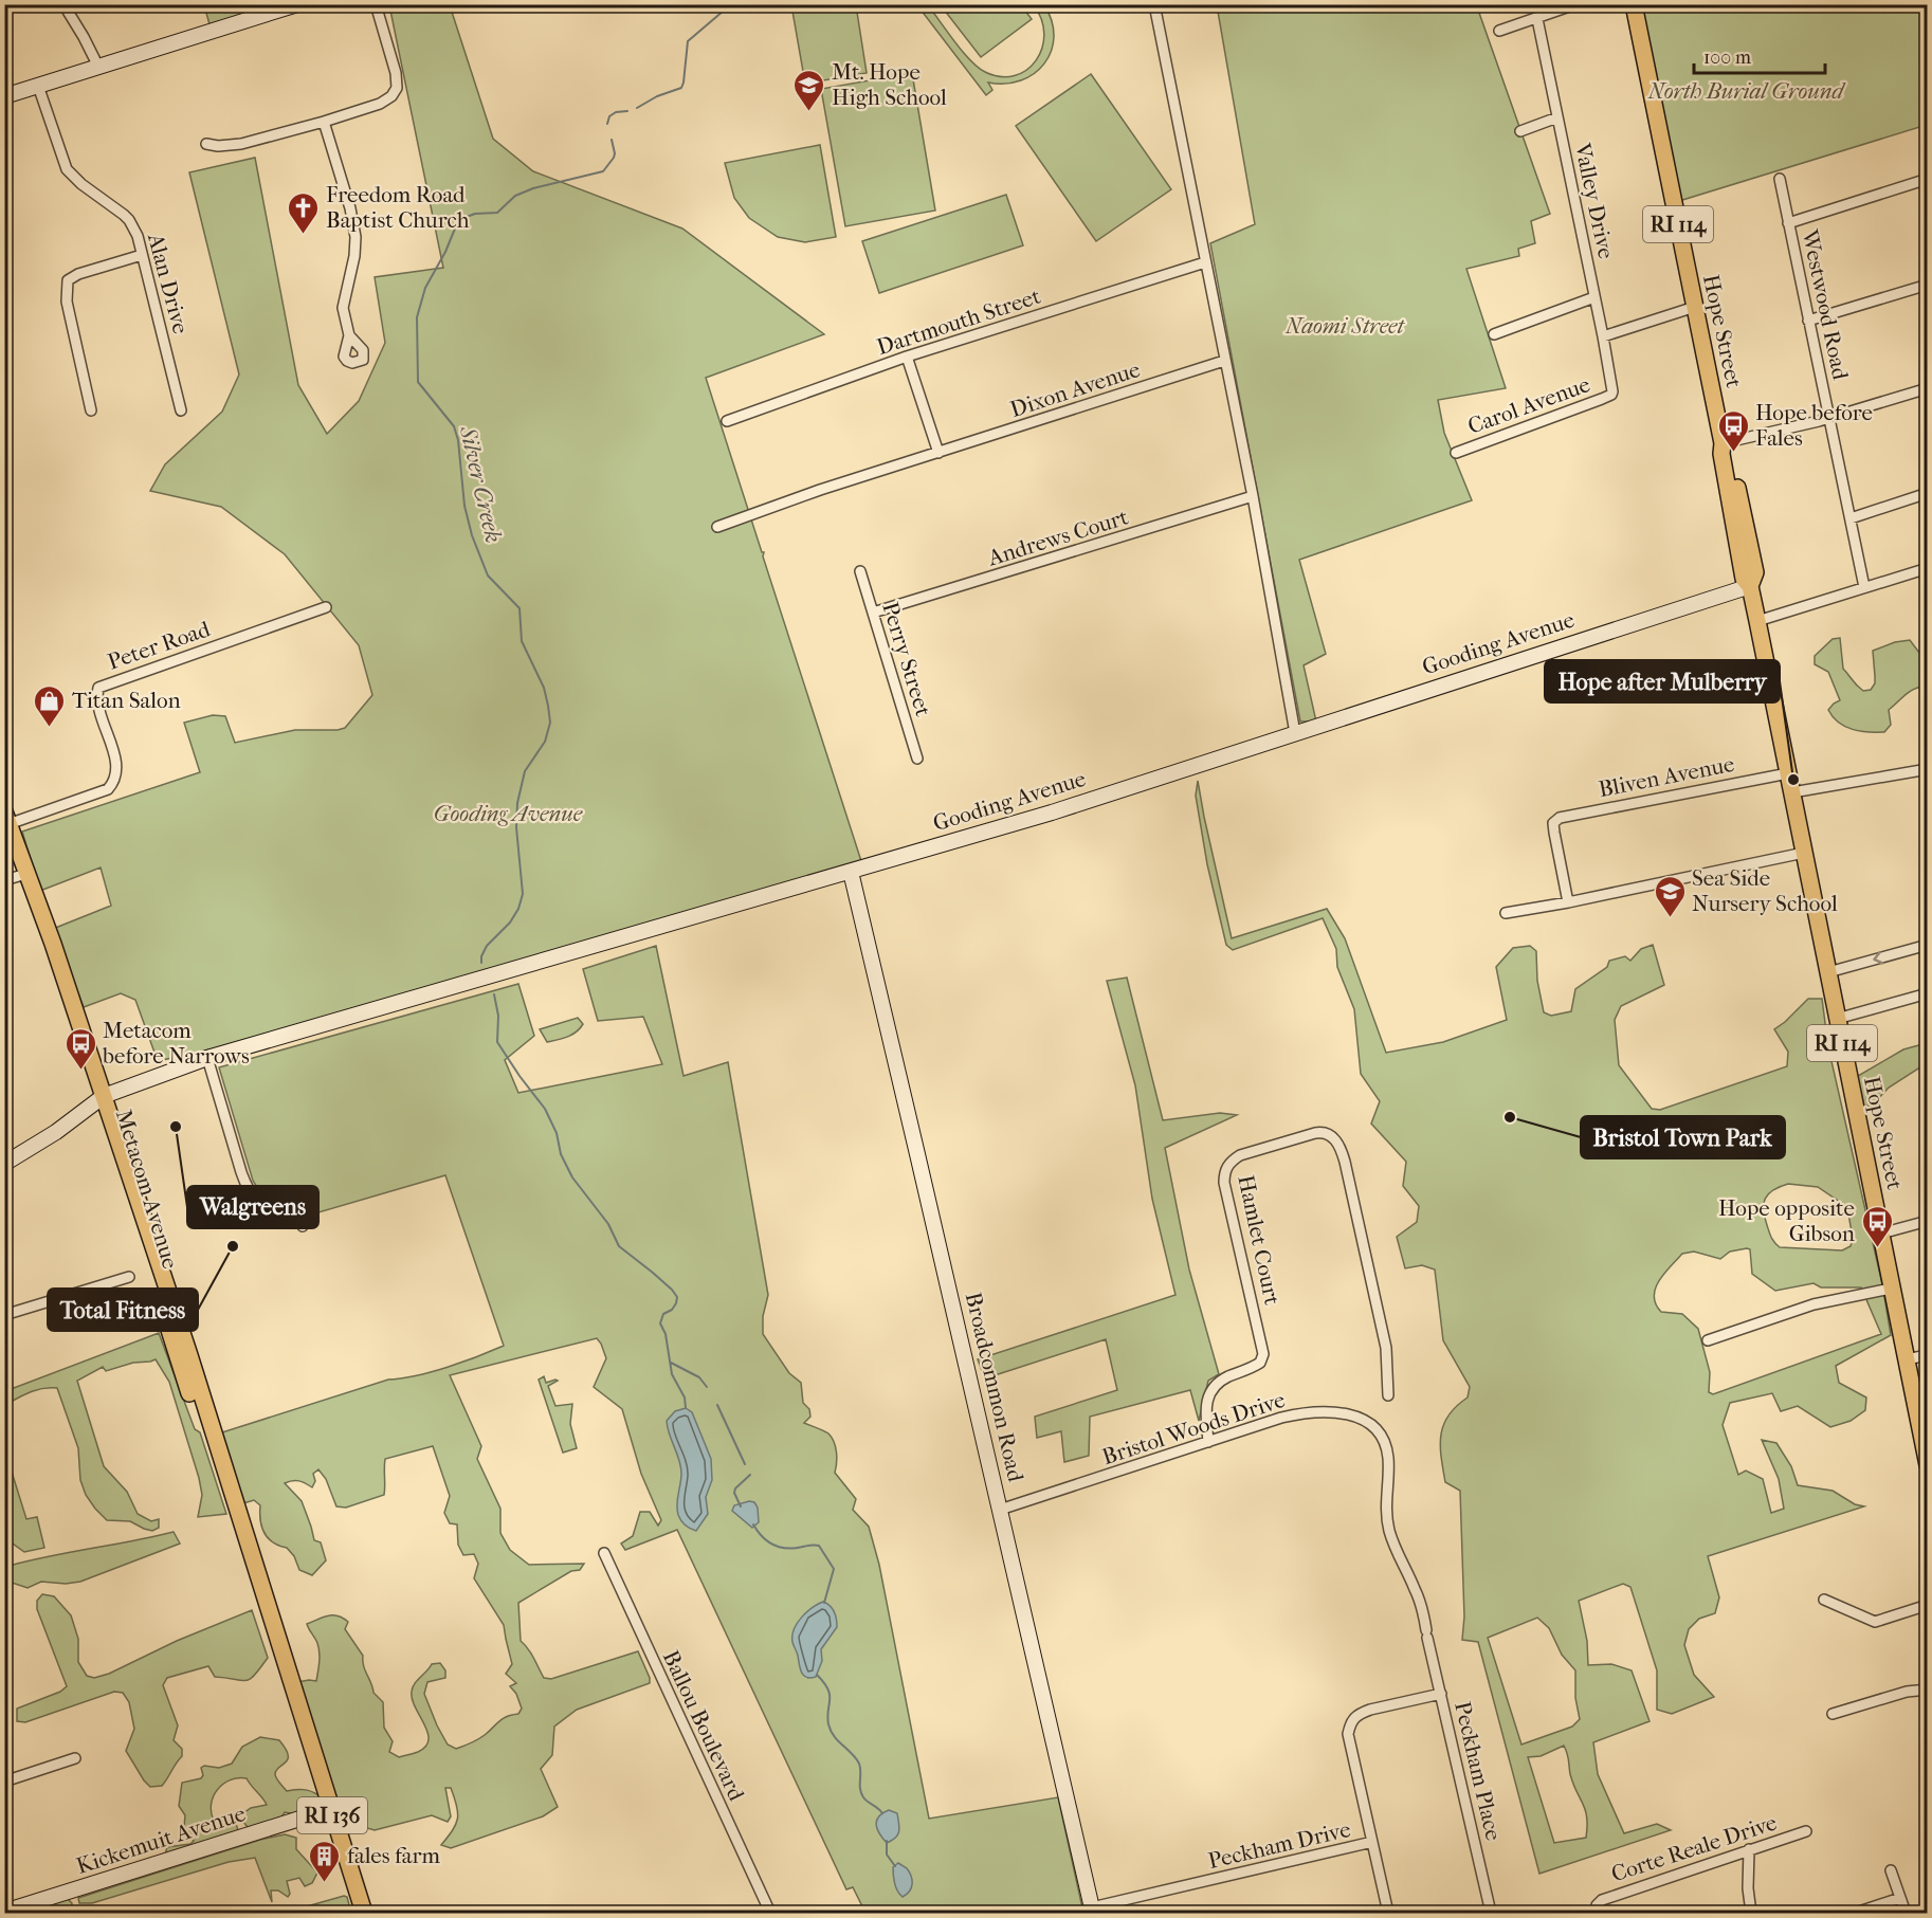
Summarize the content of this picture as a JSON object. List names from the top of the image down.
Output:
{
  "streets": {
    "main road": [
      "RI 114",
      "Hope Street",
      "Metacom Avenue",
      "RI 136"
    ],
    "street": [
      "Valley Drive",
      "Alan Drive",
      "Westwood Road",
      "Dartmouth Street",
      "Dixon Avenue",
      "Carol Avenue",
      "Andrews Court",
      "Gooding Avenue",
      "Peter Road",
      "Perry Street",
      "Bliven Avenue",
      "Hamlet Court",
      "Broadcommon Road",
      "Bristol Woods Drive",
      "Ballou Boulevard",
      "Peckham Place",
      "Kickemuit Avenue",
      "Peckham Drive",
      "Corte Reale Drive"
    ]
  },
  "crossings": [
    ["Valley Drive", "Carol Avenue"],
    ["Hope Street", "Gooding Avenue"],
    ["Hope Street", "Bliven Avenue"],
    ["Andrews Court", "Perry Street"],
    ["Gooding Avenue", "Metacom Avenue"],
    ["Gooding Avenue", "Broadcommon Road"],
    ["Peter Road", "Metacom Avenue"],
    ["Metacom Avenue", "Kickemuit Avenue"],
    ["Hamlet Court", "Bristol Woods Drive"],
    ["Broadcommon Road", "Bristol Woods Drive"],
    ["Broadcommon Road", "Peckham Drive"],
    ["Bristol Woods Drive", "Peckham Place"],
    ["Peckham Place", "Peckham Drive"]
  ],
  "water": ["Silver Creek"],
  "parks": ["North Burial Ground", "Naomi Street", "Gooding Avenue"],
  "places": {
    "school or university": ["Mt. Hope High School", "Sea Side Nursery School"],
    "church": ["Freedom Road Baptist Church"],
    "bus stop": ["Hope before Fales", "Metacom before Narrows", "Hope opposite Gibson"],
    "shop": ["Titan Salon"],
    "other": [
      "Hope after Mulberry",
      "Bristol Town Park",
      "Walgreens",
      "Total Fitness"
    ],
    "building": ["fales farm"]
  },
  "scale_bar": "100 m"
}
